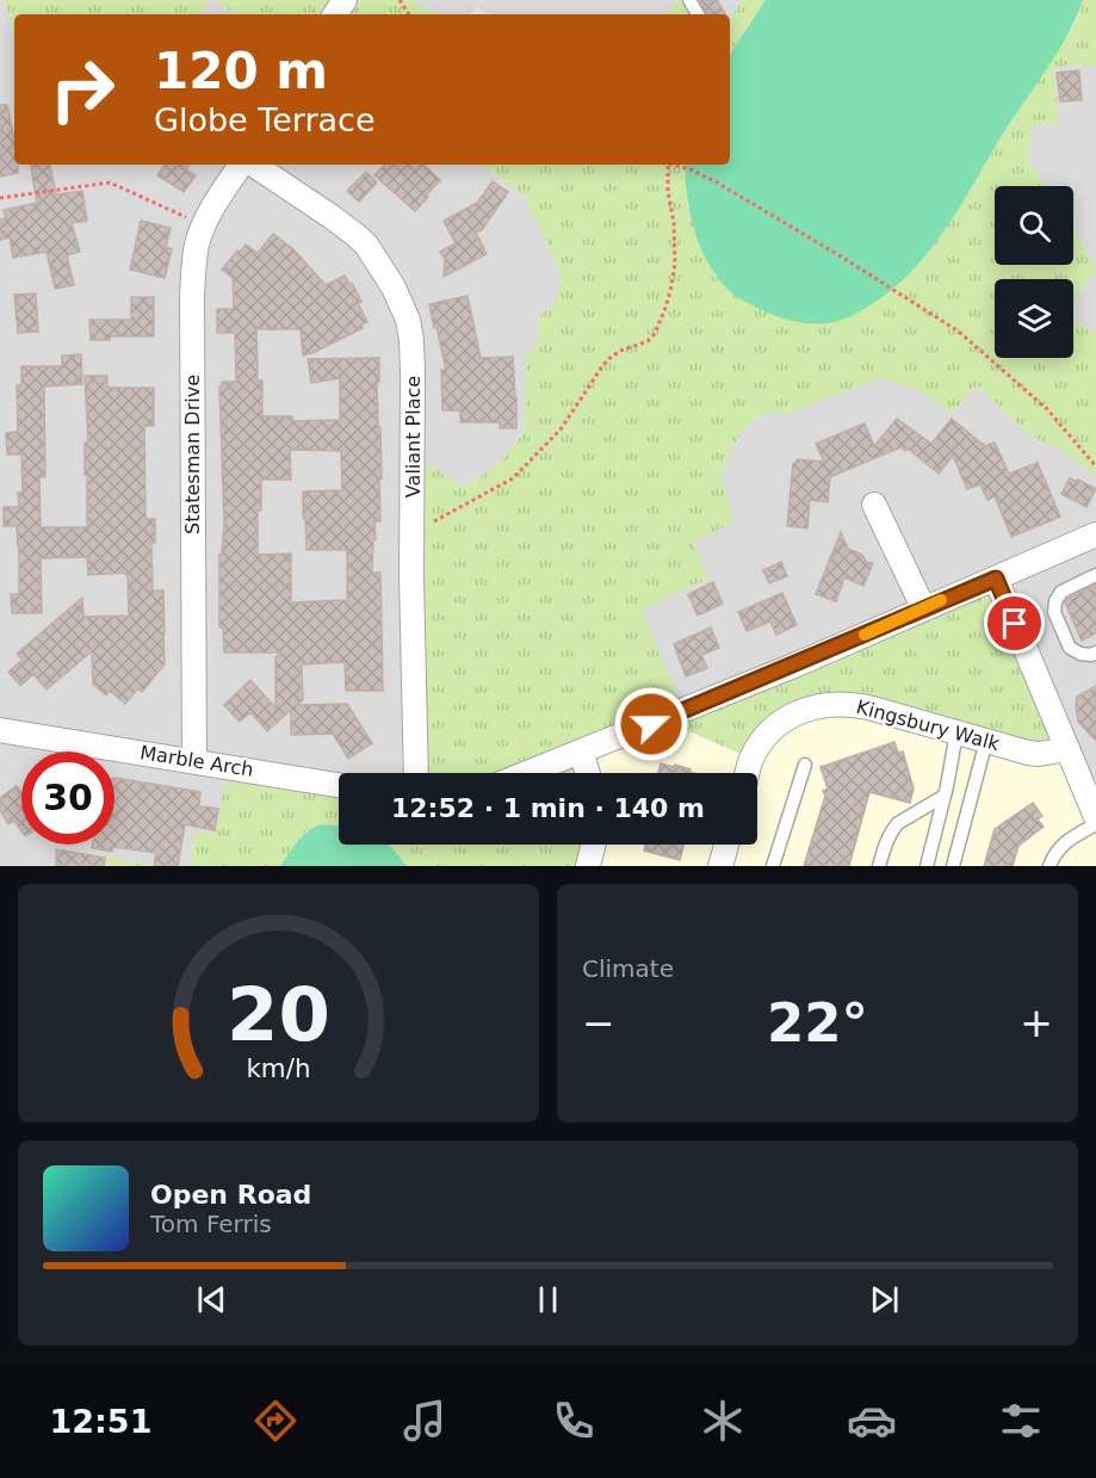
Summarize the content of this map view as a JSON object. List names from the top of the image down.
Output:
{
  "streets": {
    "street": [
      "Valiant Place",
      "Statesman Drive",
      "Kingsbury Walk",
      "Marble Arch"
    ]
  },
  "crossings": [
    ["Statesman Drive", "Marble Arch"]
  ],
  "page": {
    "turn": ["120 m", "Globe Terrace"],
    "limit": "30",
    "trip": "12:52 · 1 min · 140 m",
    "tile": "Climate",
    "heat": ["−", "22°", "+"],
    "song": ["Open Road", "Tom Ferris"],
    "tabs": "12:51",
    "gauge": ["20", "km/h"]
  }
}
